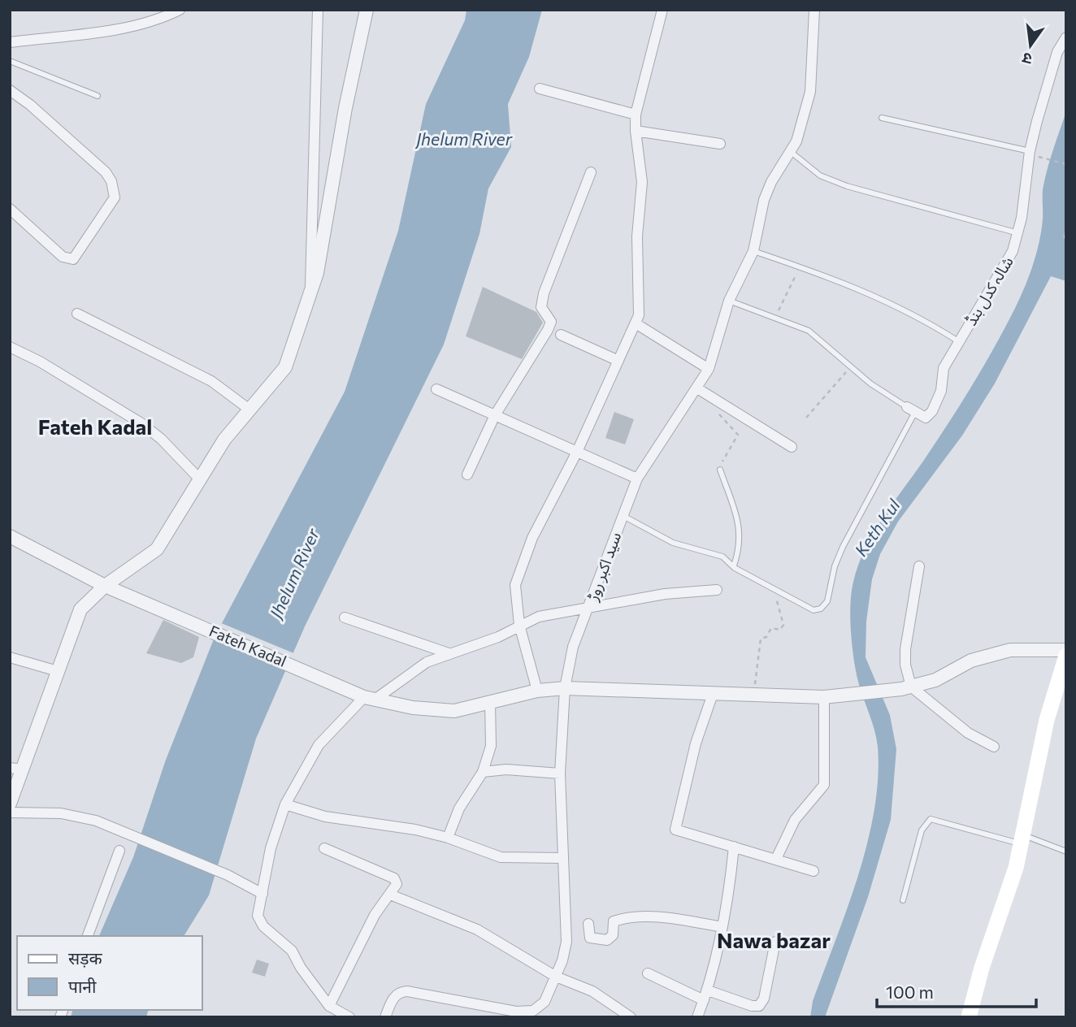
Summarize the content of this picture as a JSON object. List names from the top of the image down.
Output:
{
  "streets": {
    "street": ["شالہ کدل بنڈ", "سید اکبر روڑ", "Fateh Kadal"]
  },
  "crossings": [
    ["سید اکبر روڑ", "Fateh Kadal"]
  ],
  "districts": ["Fateh Kadal", "Nawa bazar"],
  "water": ["Jhelum River", "Keth Kul"],
  "legend": ["सड़क", "पानी"],
  "scale_bar": "100 m",
  "north": "bottom"
}
